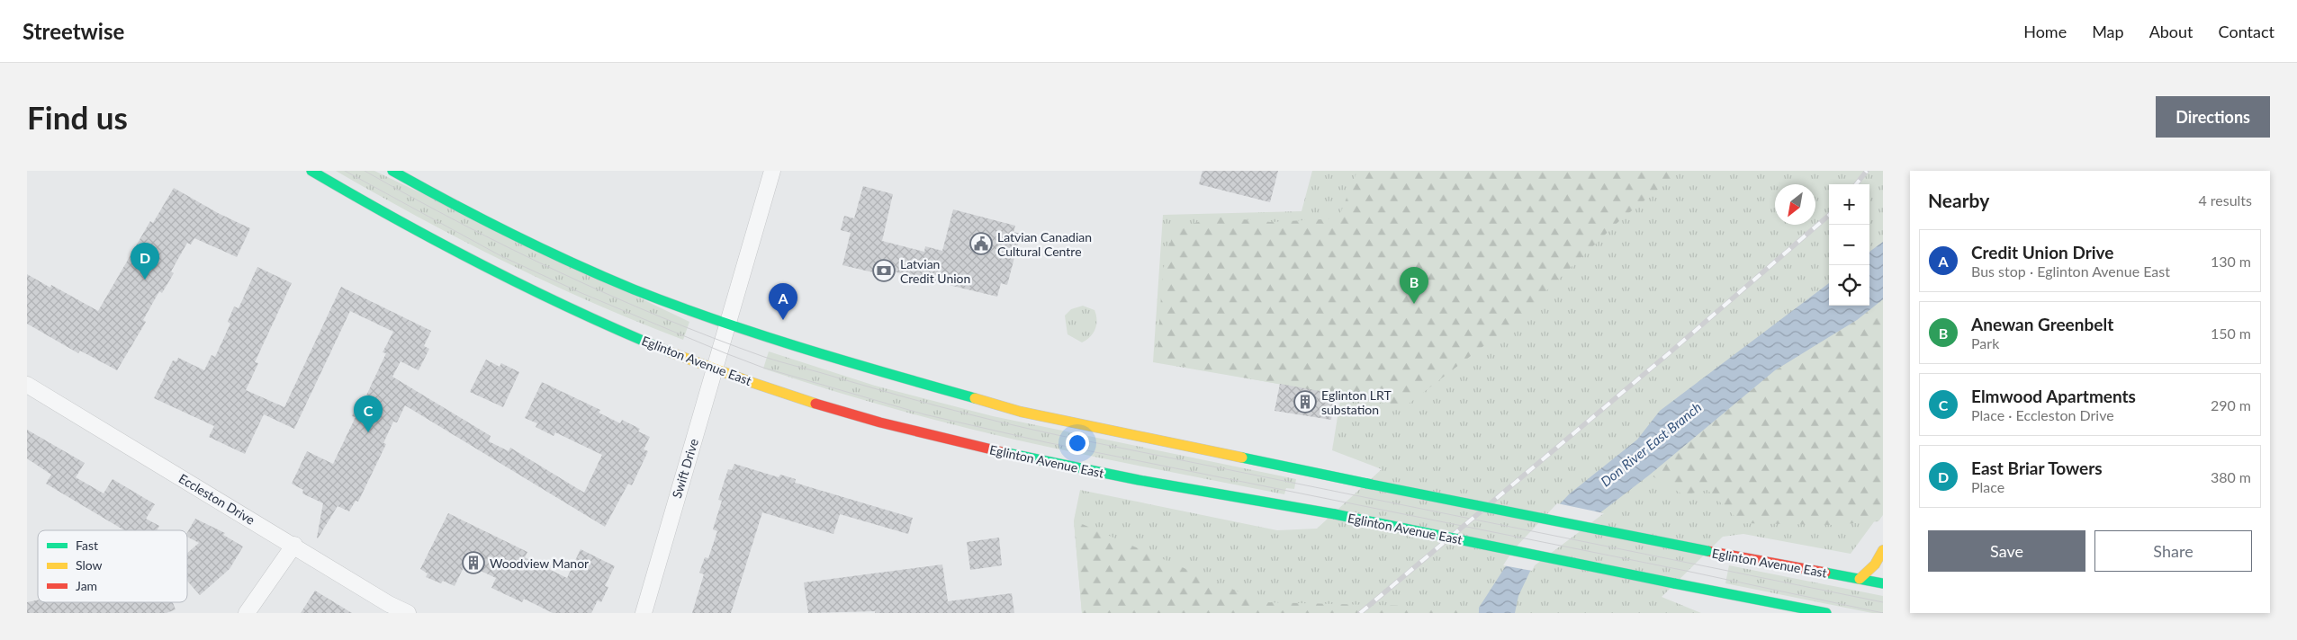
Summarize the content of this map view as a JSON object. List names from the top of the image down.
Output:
{
  "streets": {
    "main road": ["Eglinton Avenue East"],
    "street": ["Swift Drive", "Eccleston Drive"]
  },
  "crossings": [
    ["Eglinton Avenue East", "Swift Drive"]
  ],
  "water": ["Don River East Branch"],
  "places": {
    "public building": ["Latvian Canadian Cultural Centre"],
    "bank": ["Latvian Credit Union"],
    "building": ["Eglinton LRT substation", "Woodview Manor"]
  },
  "legend": ["Fast", "Slow", "Jam"],
  "north": "bottom left",
  "page": {
    "header": "Streetwise",
    "nav": [
      "Home",
      "Map",
      "About",
      "Contact"
    ],
    "buttons": [
      "Directions",
      ["Save", "Share"]
    ],
    "title": "Find us",
    "heading": ["Nearby", "4 results"],
    "map_buttons": ["+", "−"],
    "list": [
      {
        "mark": "A",
        "name": "Credit Union Drive",
        "note": "Bus stop · Eglinton Avenue East",
        "value": "130 m"
      },
      {
        "mark": "B",
        "name": "Anewan Greenbelt",
        "note": "Park",
        "value": "150 m"
      },
      {
        "mark": "C",
        "name": "Elmwood Apartments",
        "note": "Place · Eccleston Drive",
        "value": "290 m"
      },
      {
        "mark": "D",
        "name": "East Briar Towers",
        "note": "Place",
        "value": "380 m"
      }
    ],
    "pins": [
      "D",
      "B",
      "A",
      "C"
    ]
  }
}
